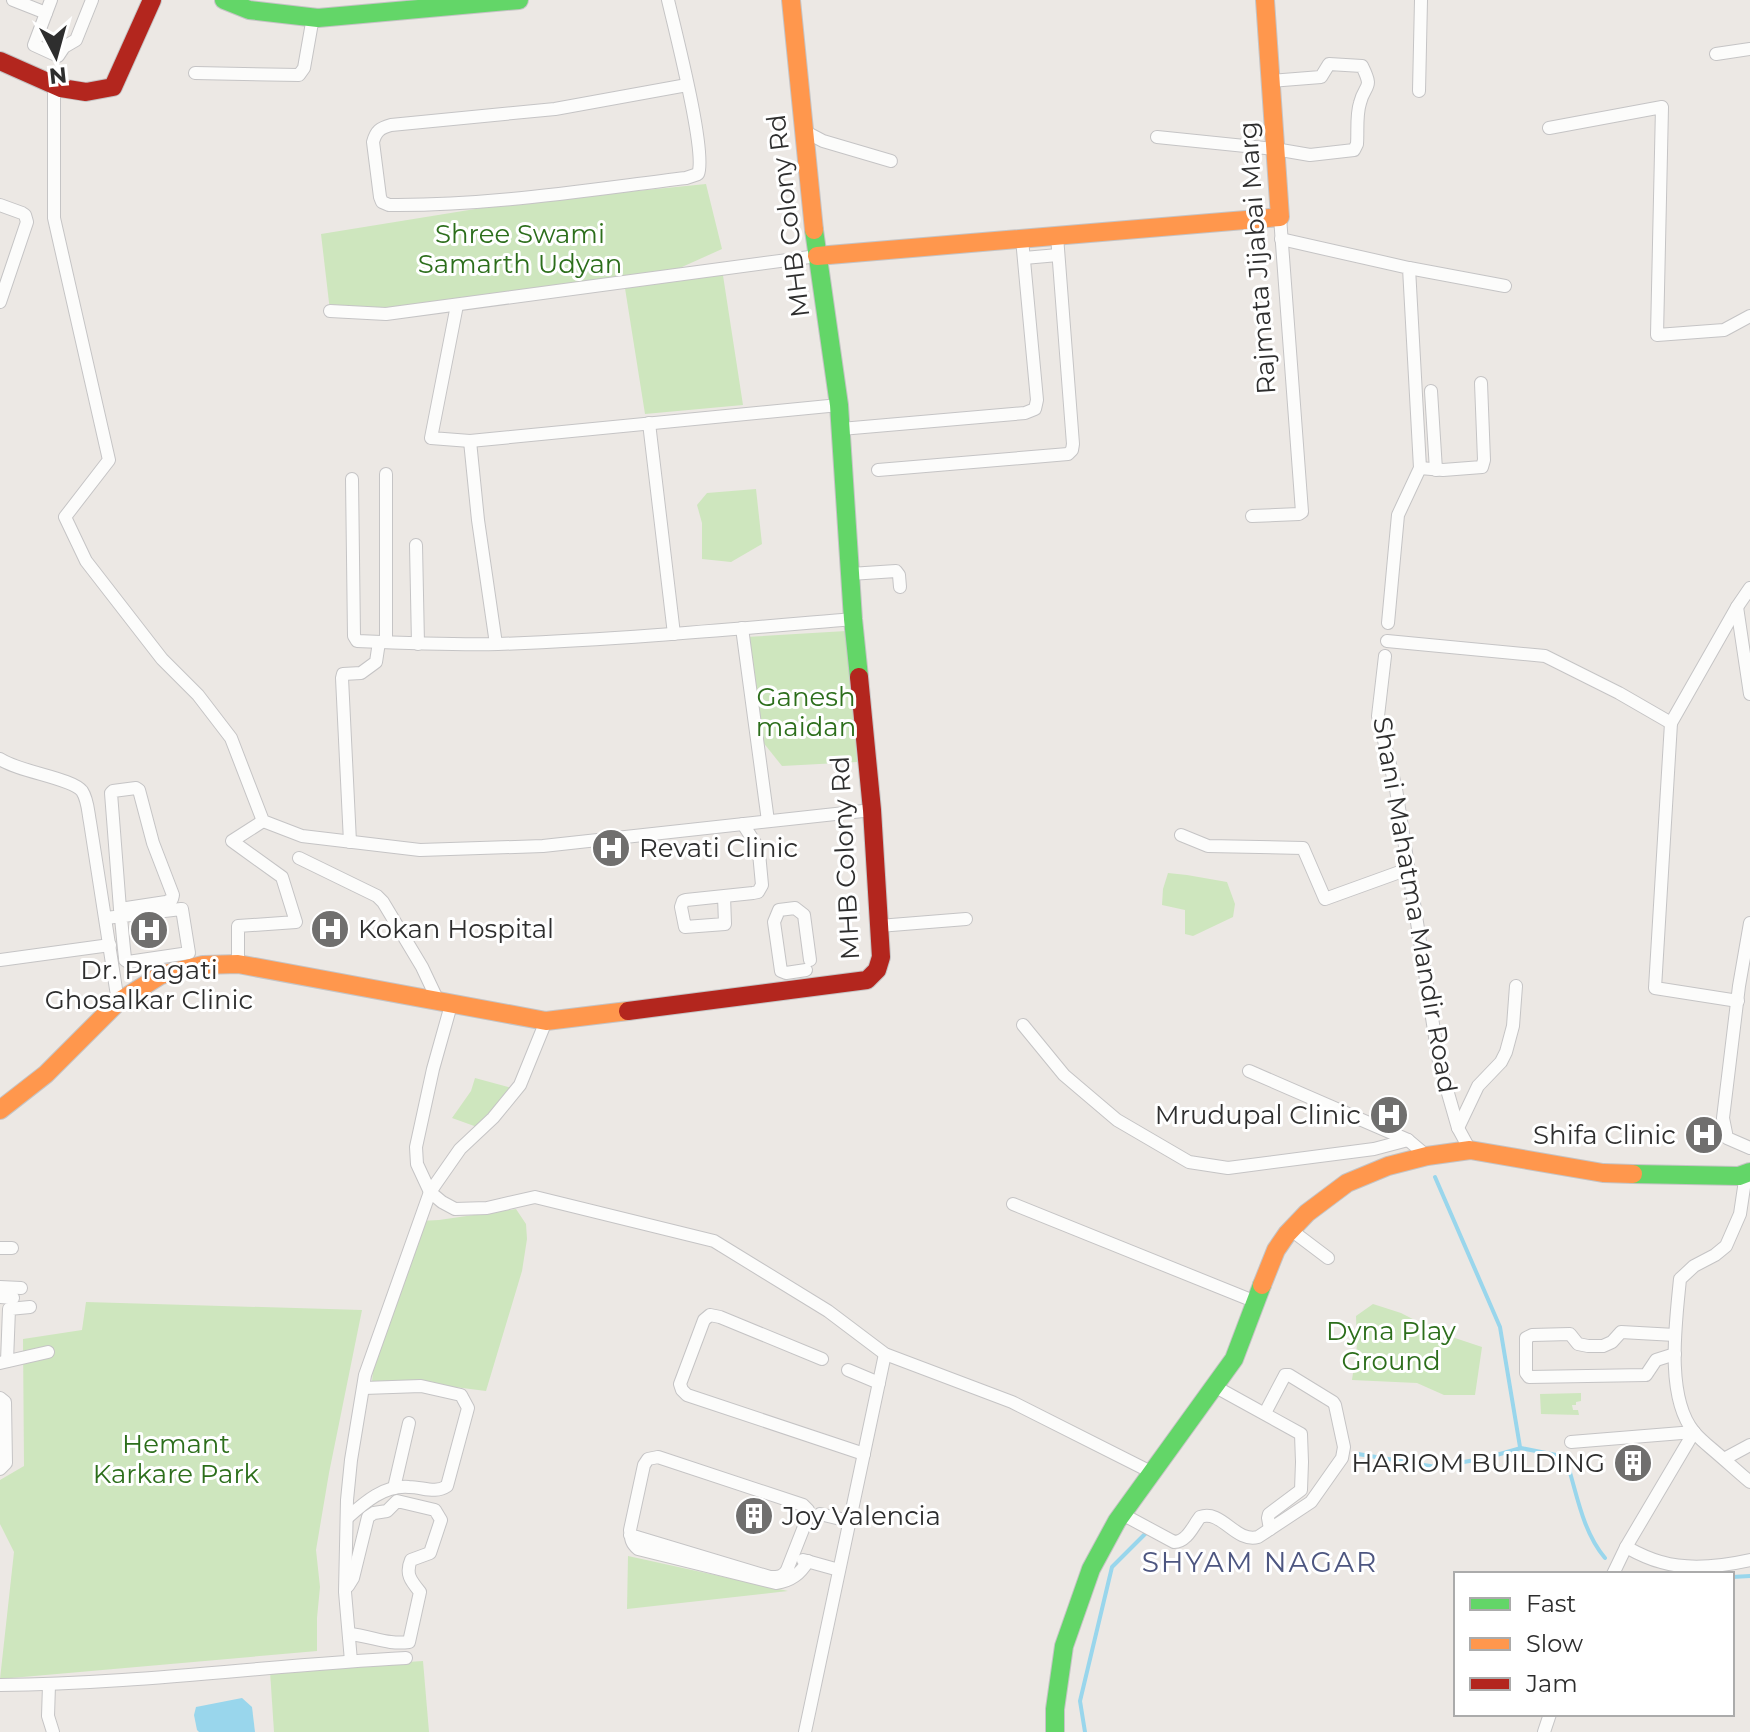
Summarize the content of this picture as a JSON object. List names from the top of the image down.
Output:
{
  "streets": {
    "street": ["MHB Colony Rd", "Rajmata Jijabai Marg", "Shani Mahatma Mandir Road"]
  },
  "districts": ["SHYAM NAGAR"],
  "parks": [
    "Shree Swami Samarth Udyan",
    "Ganesh maidan",
    "Dyna Play Ground",
    "Hemant Karkare Park"
  ],
  "places": {
    "hospital": [
      "Revati Clinic",
      "Kokan Hospital",
      "Dr. Pragati Ghosalkar Clinic",
      "Mrudupal Clinic",
      "Shifa Clinic"
    ],
    "building": ["HARIOM BUILDING", "Joy Valencia"]
  },
  "legend": ["Fast", "Slow", "Jam"],
  "north": "bottom"
}
